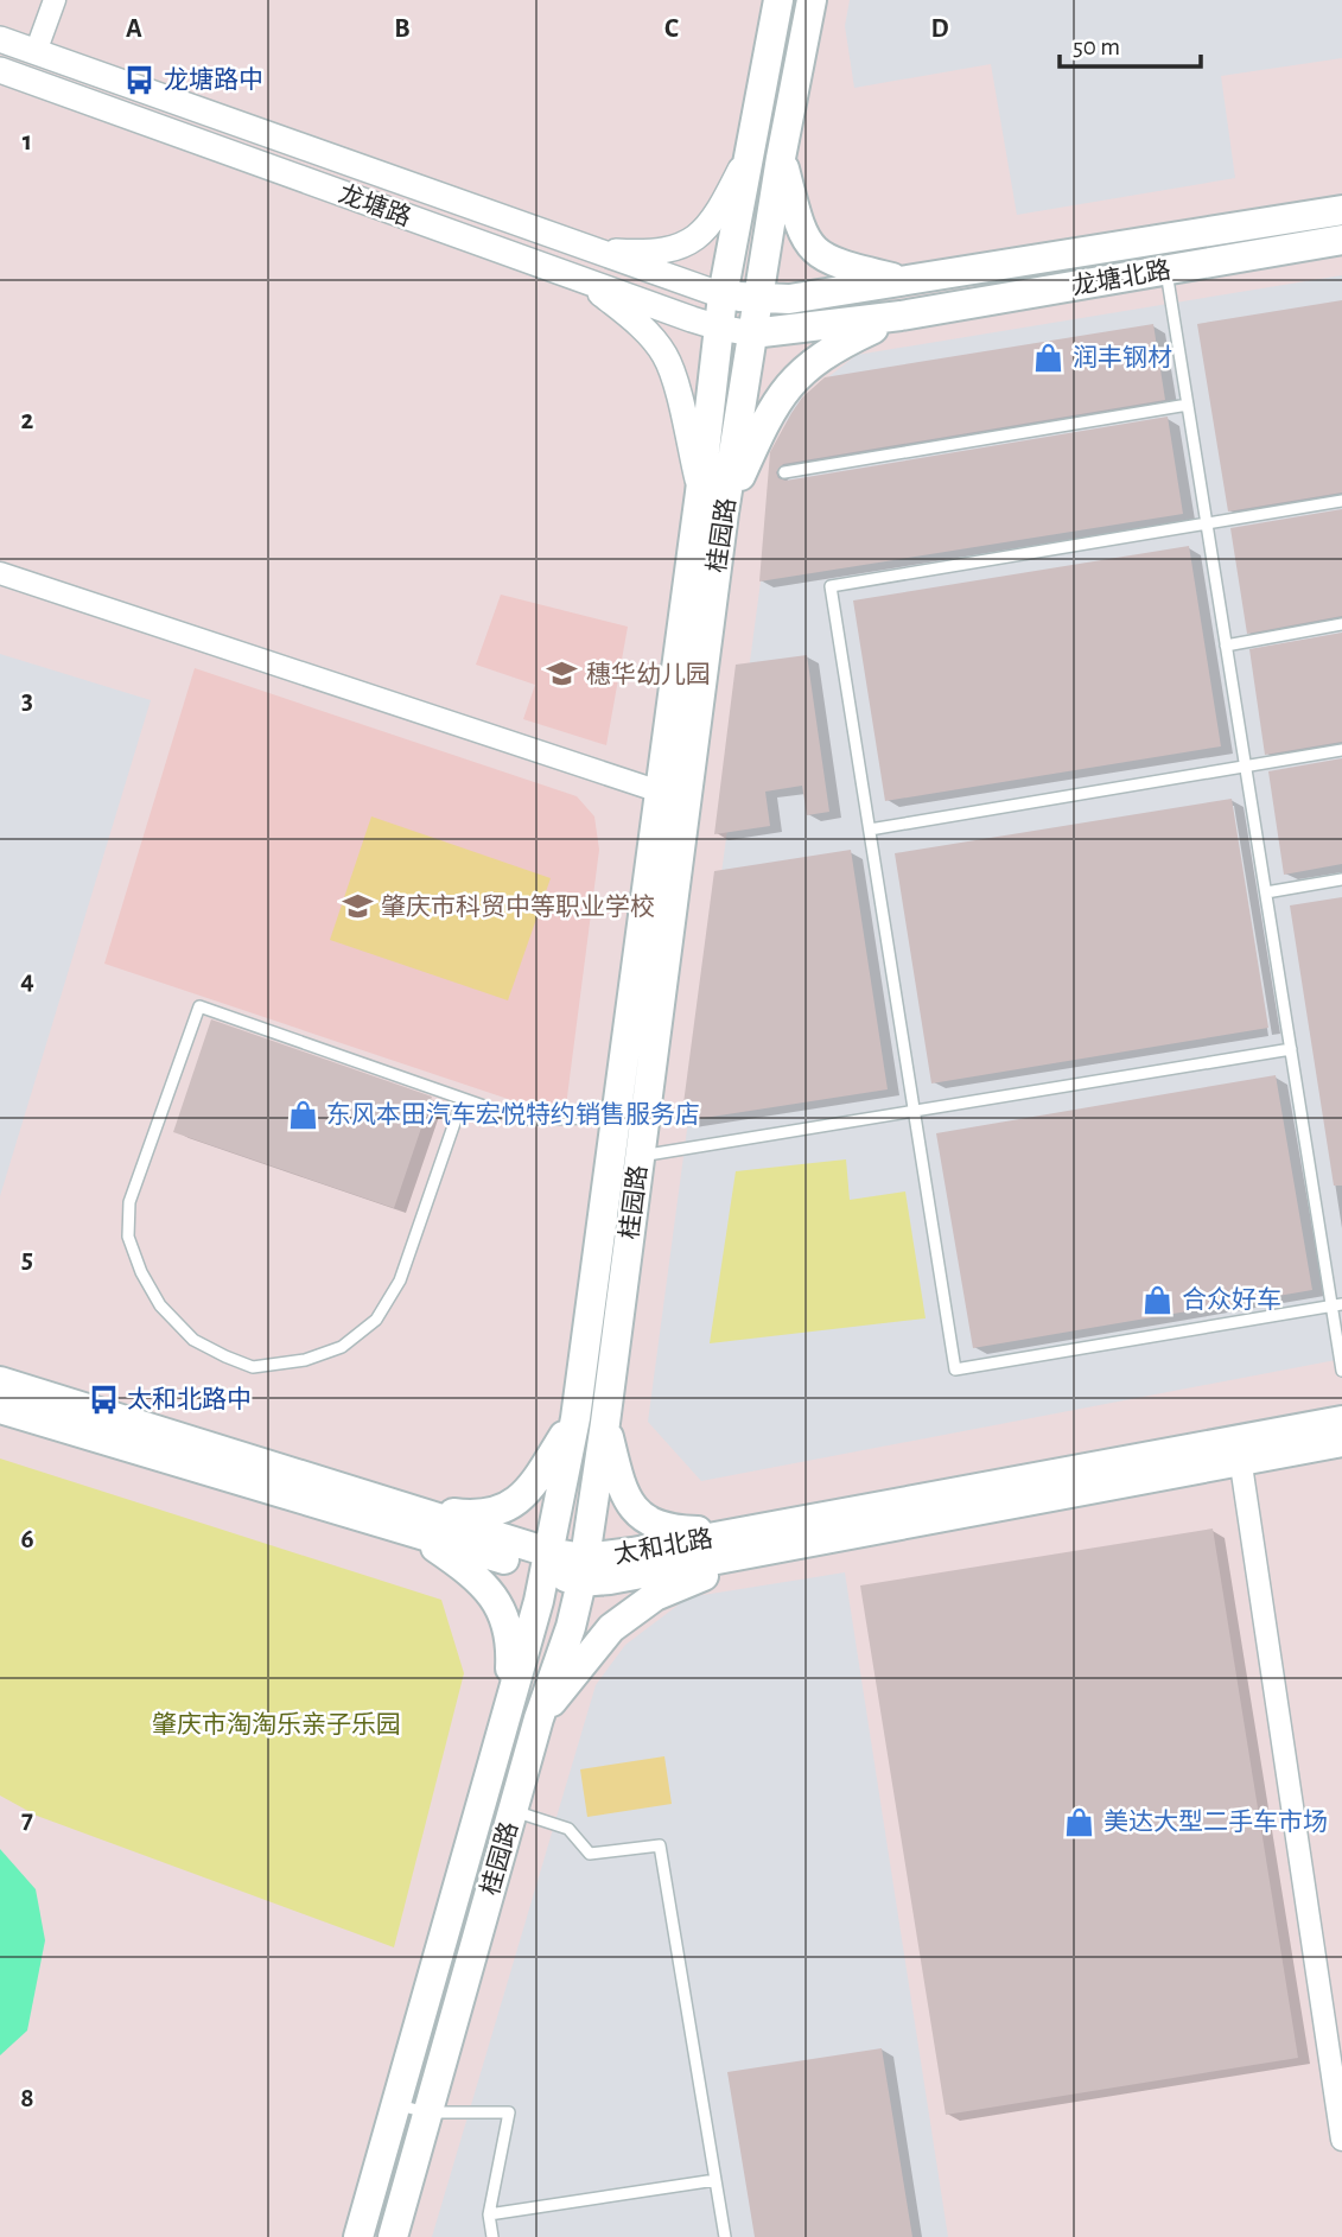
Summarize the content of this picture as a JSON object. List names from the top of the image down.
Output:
{
  "streets": {
    "main road": ["龙塘北路", "桂园路", "太和北路"],
    "street": ["龙塘路"]
  },
  "crossings": [
    ["龙塘路", "桂园路"],
    ["龙塘北路", "桂园路"],
    ["桂园路", "太和北路"]
  ],
  "parks": ["肇庆市淘淘乐亲子乐园"],
  "places": {
    "bus stop": ["龙塘路中", "太和北路中"],
    "shop": [
      "润丰钢材",
      "东风本田汽车宏悦特约销售服务店",
      "合众好车",
      "美达大型二手车市场"
    ],
    "school or university": ["穗华幼儿园", "肇庆市科贸中等职业学校"]
  },
  "scale_bar": "50 m",
  "grid": {
    "columns": [
      "A",
      "B",
      "C",
      "D"
    ],
    "rows": [
      "1",
      "2",
      "3",
      "4",
      "5",
      "6",
      "7",
      "8"
    ]
  }
}
